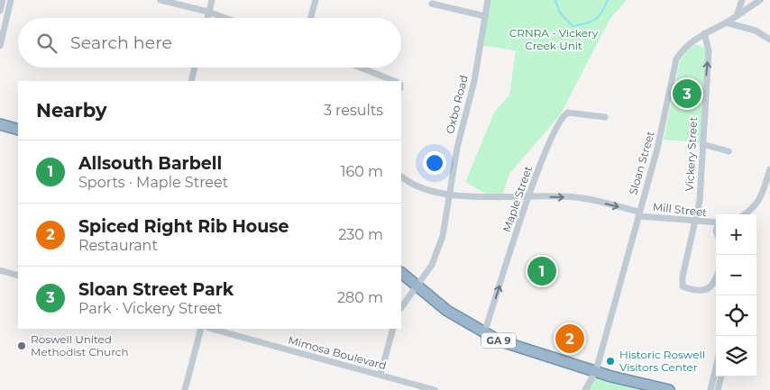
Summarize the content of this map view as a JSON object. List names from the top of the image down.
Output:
{
  "streets": {
    "highway": ["GA 9"],
    "street": [
      "Oxbo Road",
      "Vickery Street",
      "Sloan Street",
      "Maple Street",
      "Mill Street",
      "Mimosa Boulevard"
    ]
  },
  "crossings": [
    ["Oxbo Road", "Mill Street"],
    ["Oxbo Road", "GA 9"],
    ["Vickery Street", "Sloan Street"],
    ["Vickery Street", "Mill Street"],
    ["Sloan Street", "Mill Street"],
    ["Sloan Street", "GA 9"],
    ["Maple Street", "Mill Street"],
    ["Maple Street", "GA 9"]
  ],
  "one_way": ["Vickery Street", "Maple Street"],
  "parks": ["CRNRA - Vickery Creek Unit"],
  "places": ["Roswell United Methodist Church", "Historic Roswell Visitors Center"],
  "page": {
    "search": "Search here",
    "pins": ["3", "1", "2"],
    "heading": ["Nearby", "3 results"],
    "list": [
      {
        "mark": "1",
        "name": "Allsouth Barbell",
        "note": "Sports · Maple Street",
        "value": "160 m"
      },
      {
        "mark": "2",
        "name": "Spiced Right Rib House",
        "note": "Restaurant",
        "value": "230 m"
      },
      {
        "mark": "3",
        "name": "Sloan Street Park",
        "note": "Park · Vickery Street",
        "value": "280 m"
      }
    ],
    "map_buttons": ["+", "−"]
  }
}
